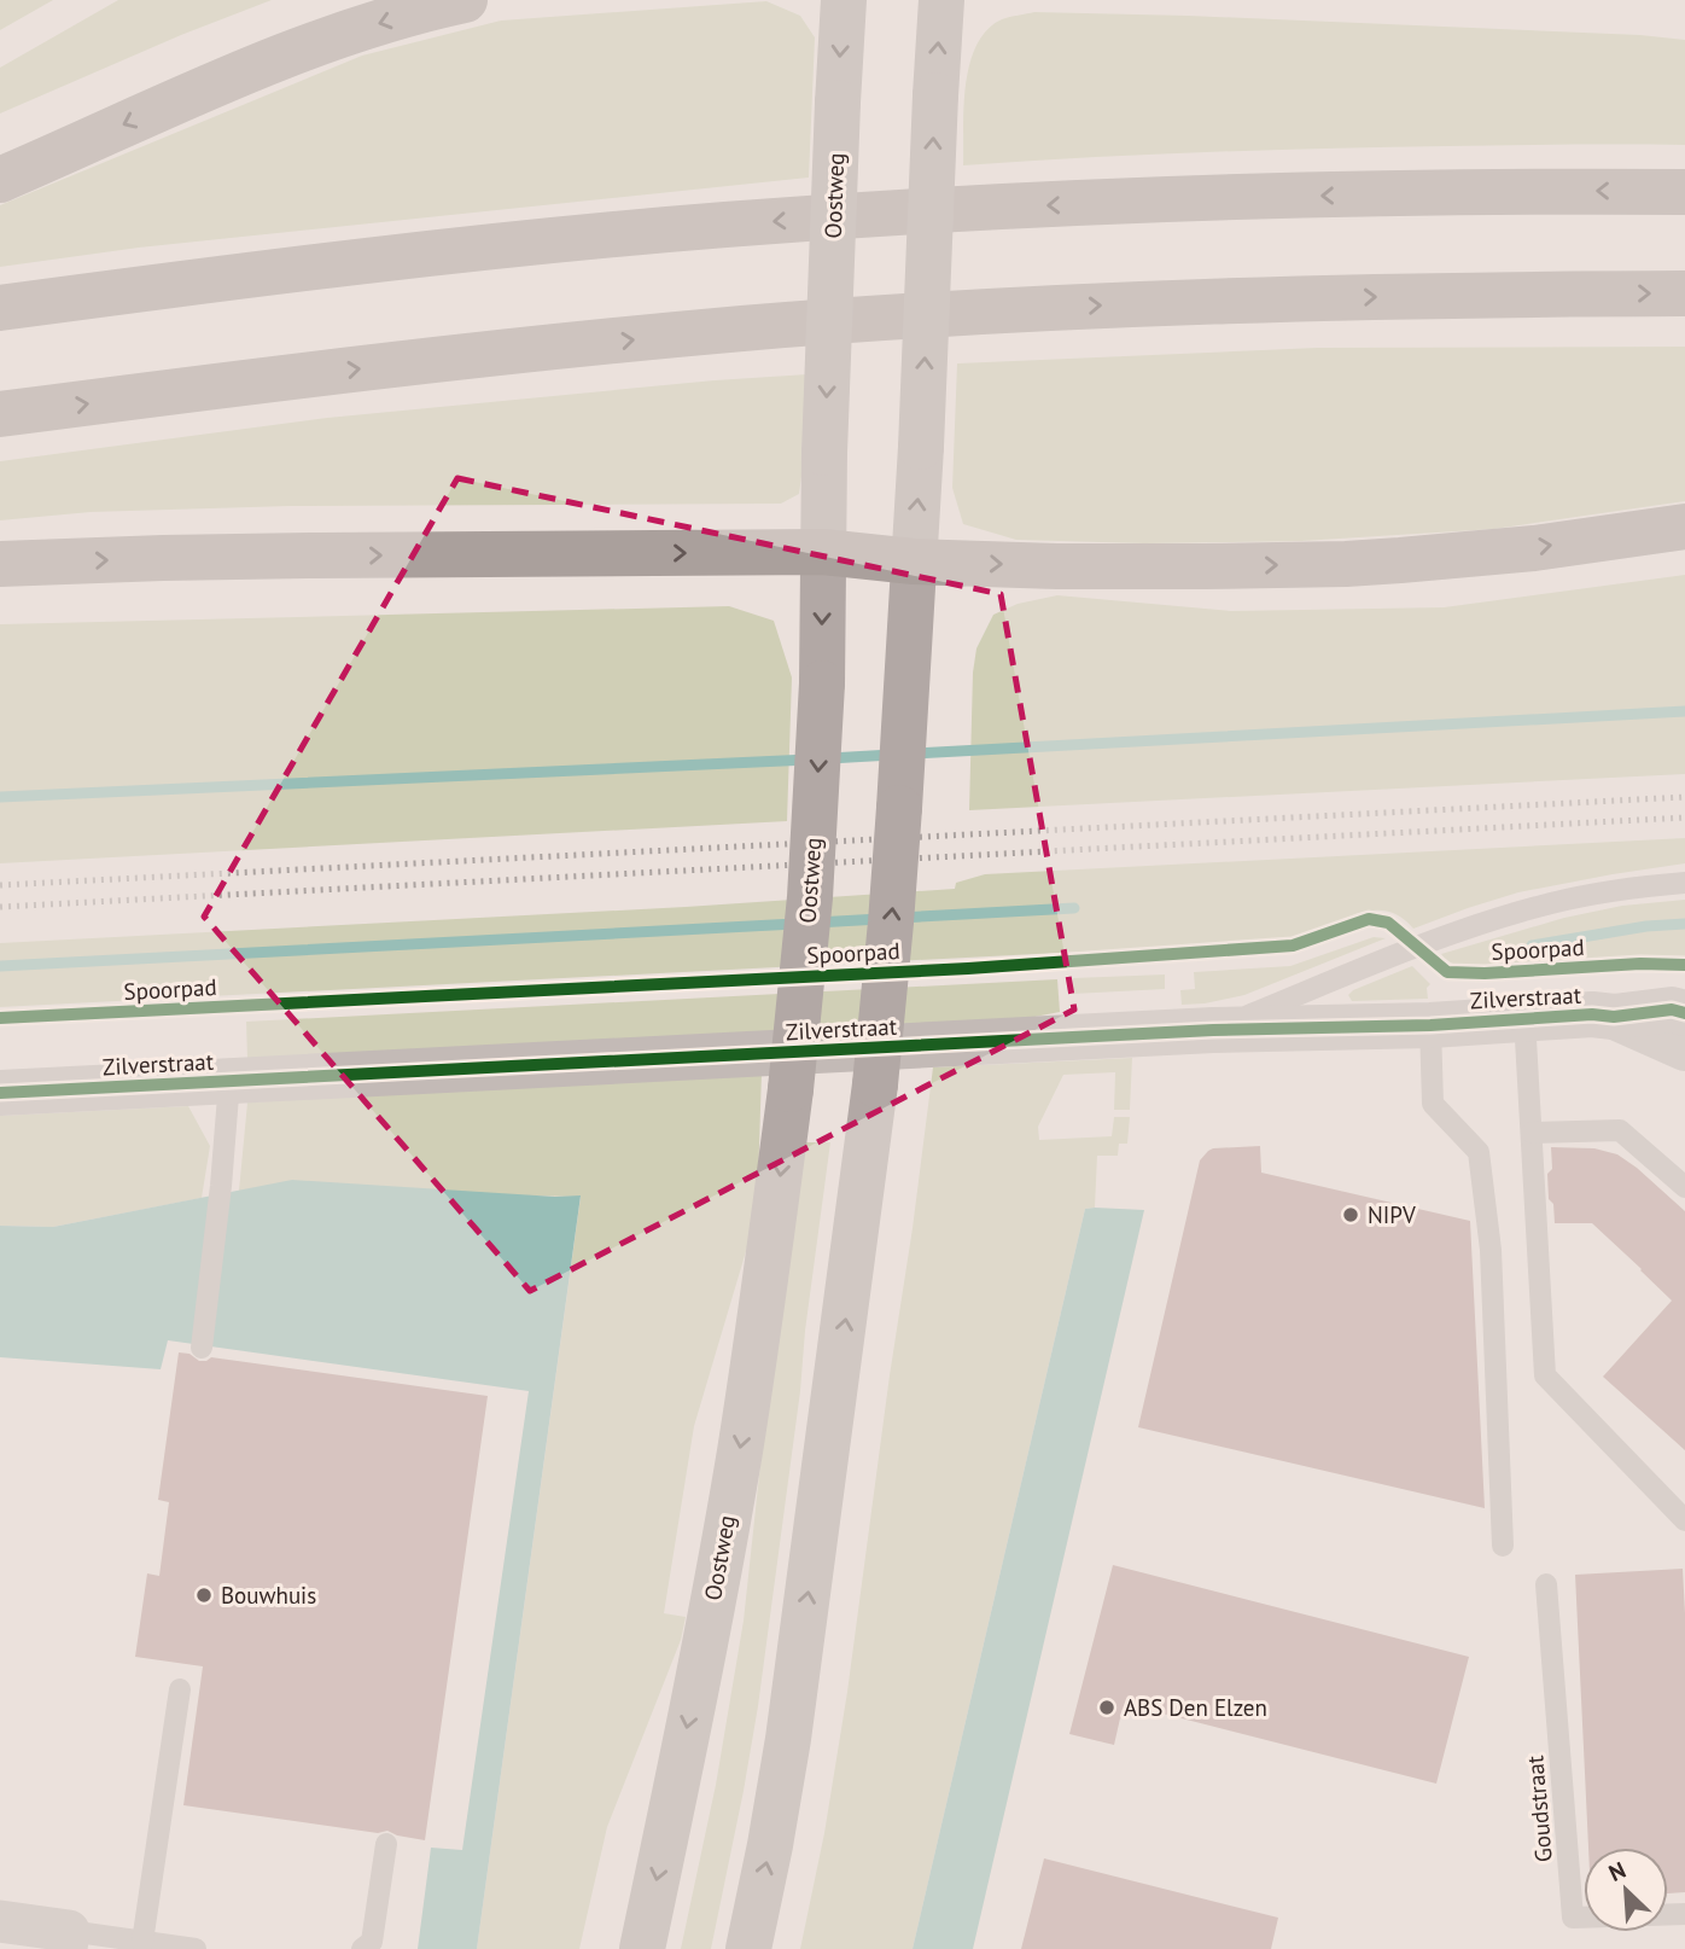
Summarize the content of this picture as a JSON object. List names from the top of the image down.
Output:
{
  "streets": {
    "main road": ["Oostweg"],
    "street": ["Zilverstraat"],
    "lane": ["Spoorpad", "Goudstraat"]
  },
  "crossings": [
    ["Spoorpad", "Zilverstraat"]
  ],
  "places": ["NIPV", "Bouwhuis", "ABS Den Elzen"],
  "north": "top left"
}
